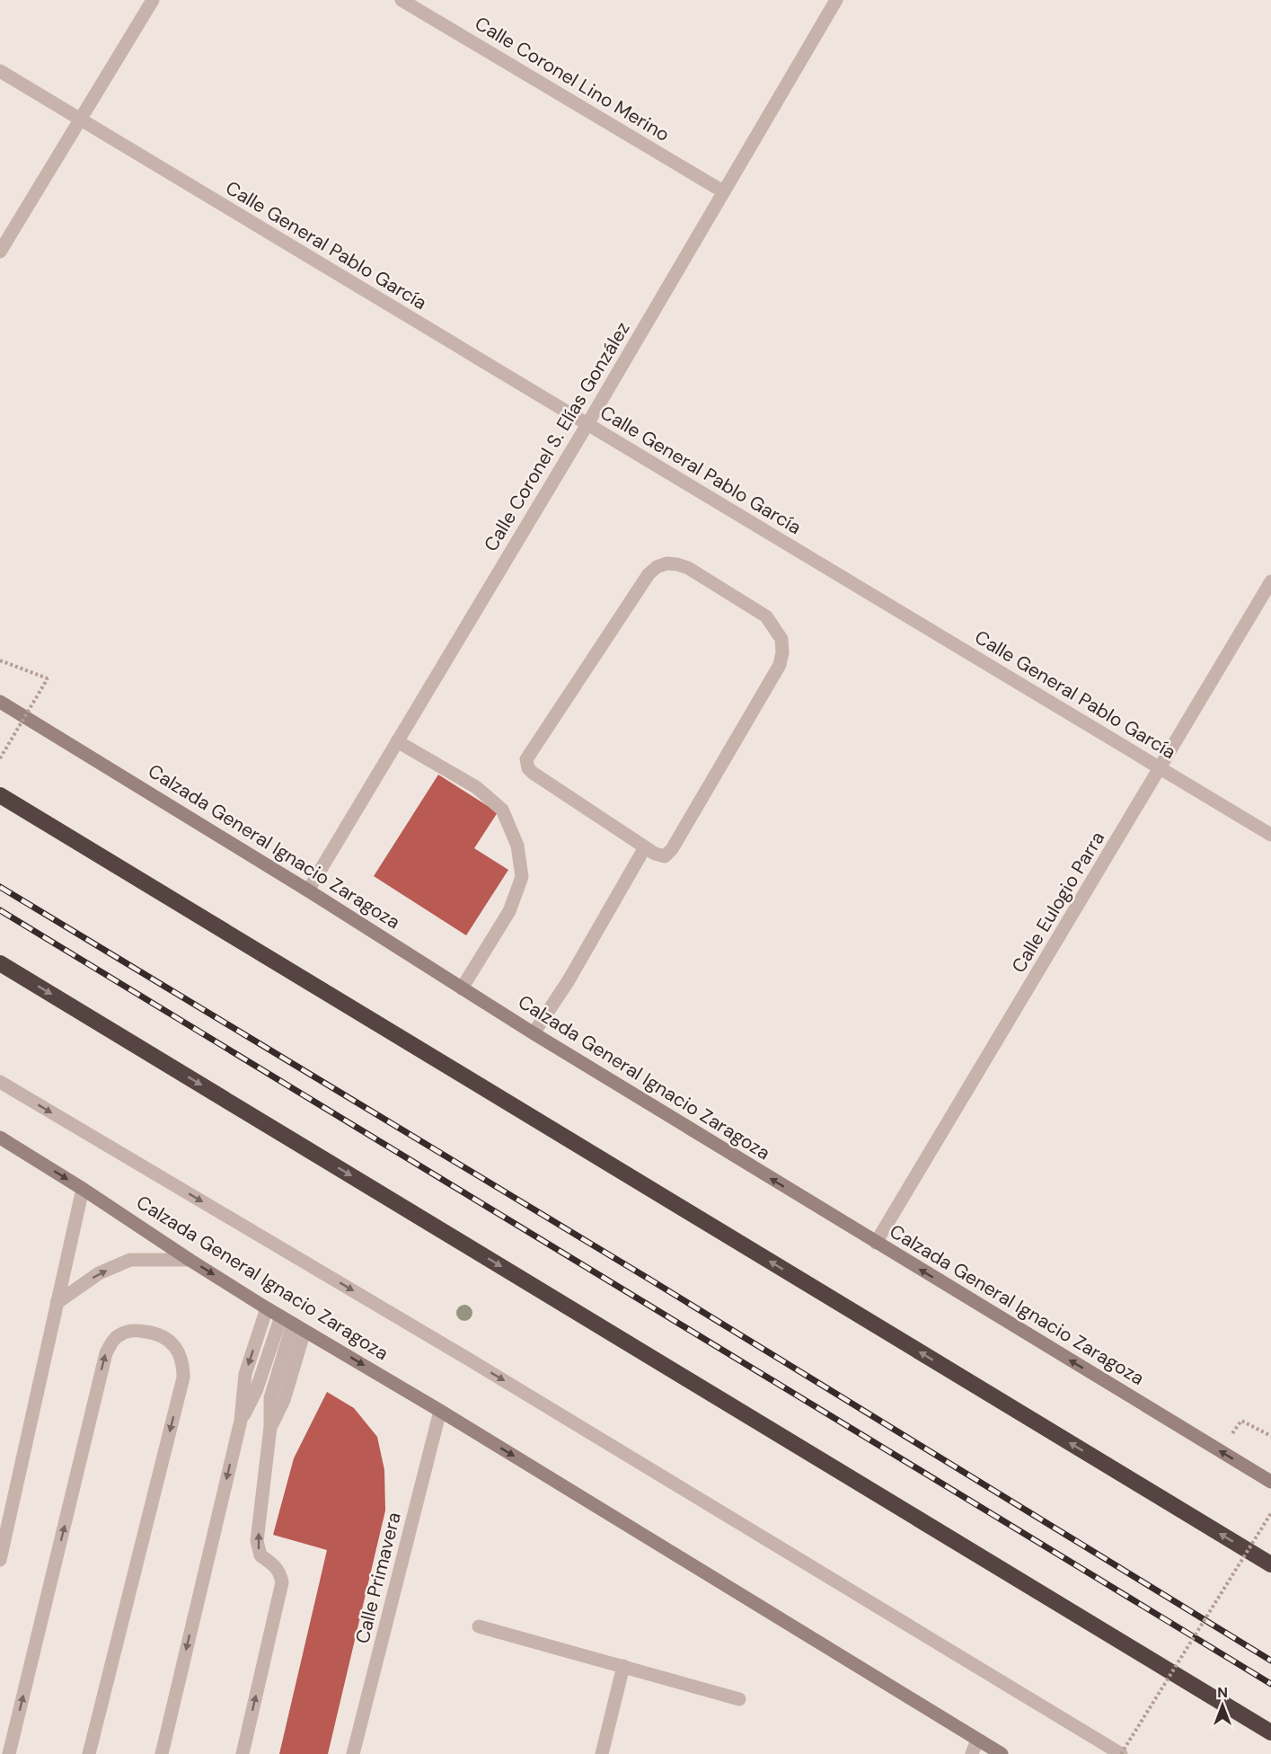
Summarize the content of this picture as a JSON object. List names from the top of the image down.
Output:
{
  "streets": {
    "main road": ["Calzada General Ignacio Zaragoza"],
    "street": [
      "Calle Coronel Lino Merino",
      "Calle General Pablo García",
      "Calle Coronel S. Elías González",
      "Calle Eulogio Parra",
      "Calle Primavera"
    ]
  },
  "crossings": [
    ["Calle Coronel Lino Merino", "Calle Coronel S. Elías González"],
    ["Calle General Pablo García", "Calle Coronel S. Elías González"],
    ["Calle General Pablo García", "Calle Eulogio Parra"],
    ["Calle Coronel S. Elías González", "Calzada General Ignacio Zaragoza"],
    ["Calzada General Ignacio Zaragoza", "Calle Eulogio Parra"],
    ["Calzada General Ignacio Zaragoza", "Calle Primavera"]
  ],
  "north": "top"
}
